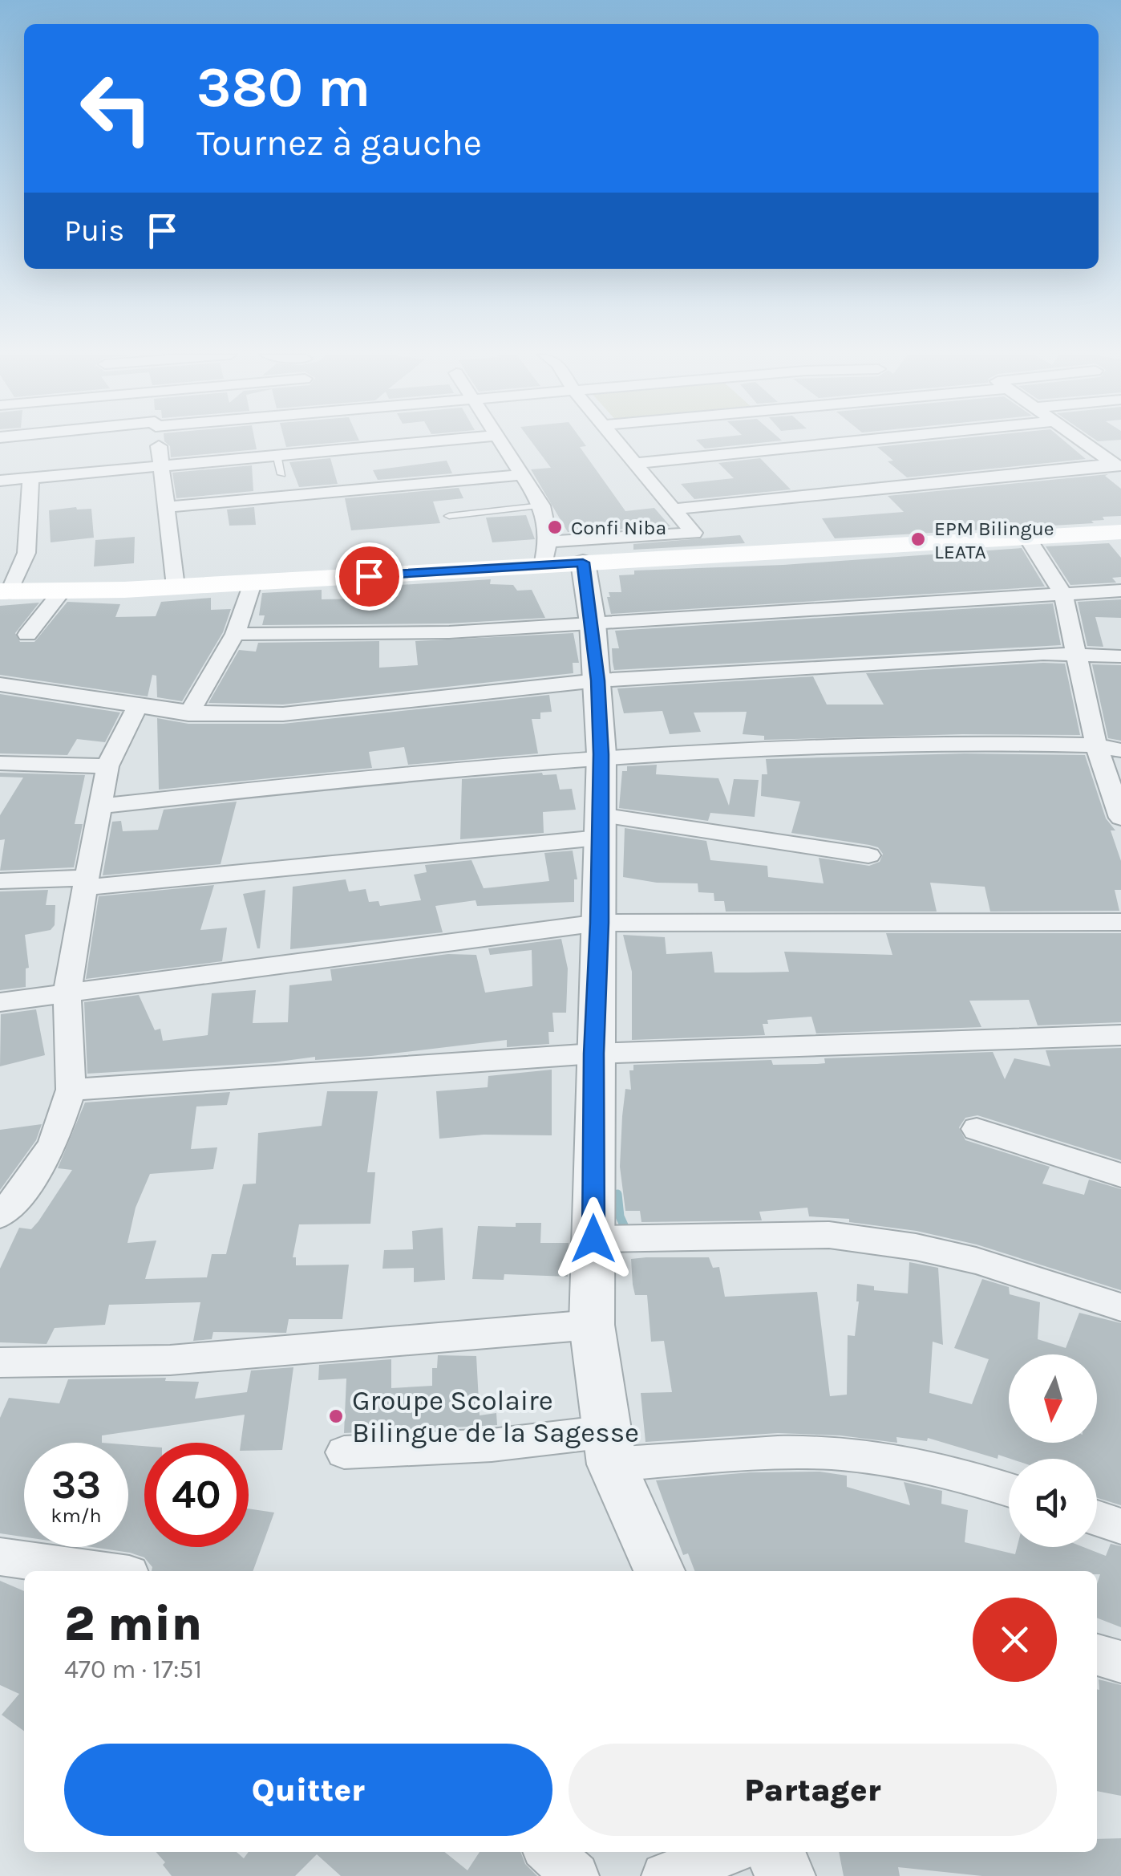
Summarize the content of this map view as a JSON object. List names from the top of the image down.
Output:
{
  "places": ["Confi Niba", "EPM Bilingue LEATA", "Groupe Scolaire Bilingue de la Sagesse"],
  "north": "bottom",
  "page": {
    "turn": ["380 m", "Tournez à gauche"],
    "then": "Puis",
    "speed": "33 km/h",
    "limit": "40",
    "heading": ["2 min", "470 m · 17:51"],
    "buttons": ["Quitter", "Partager"]
  }
}
